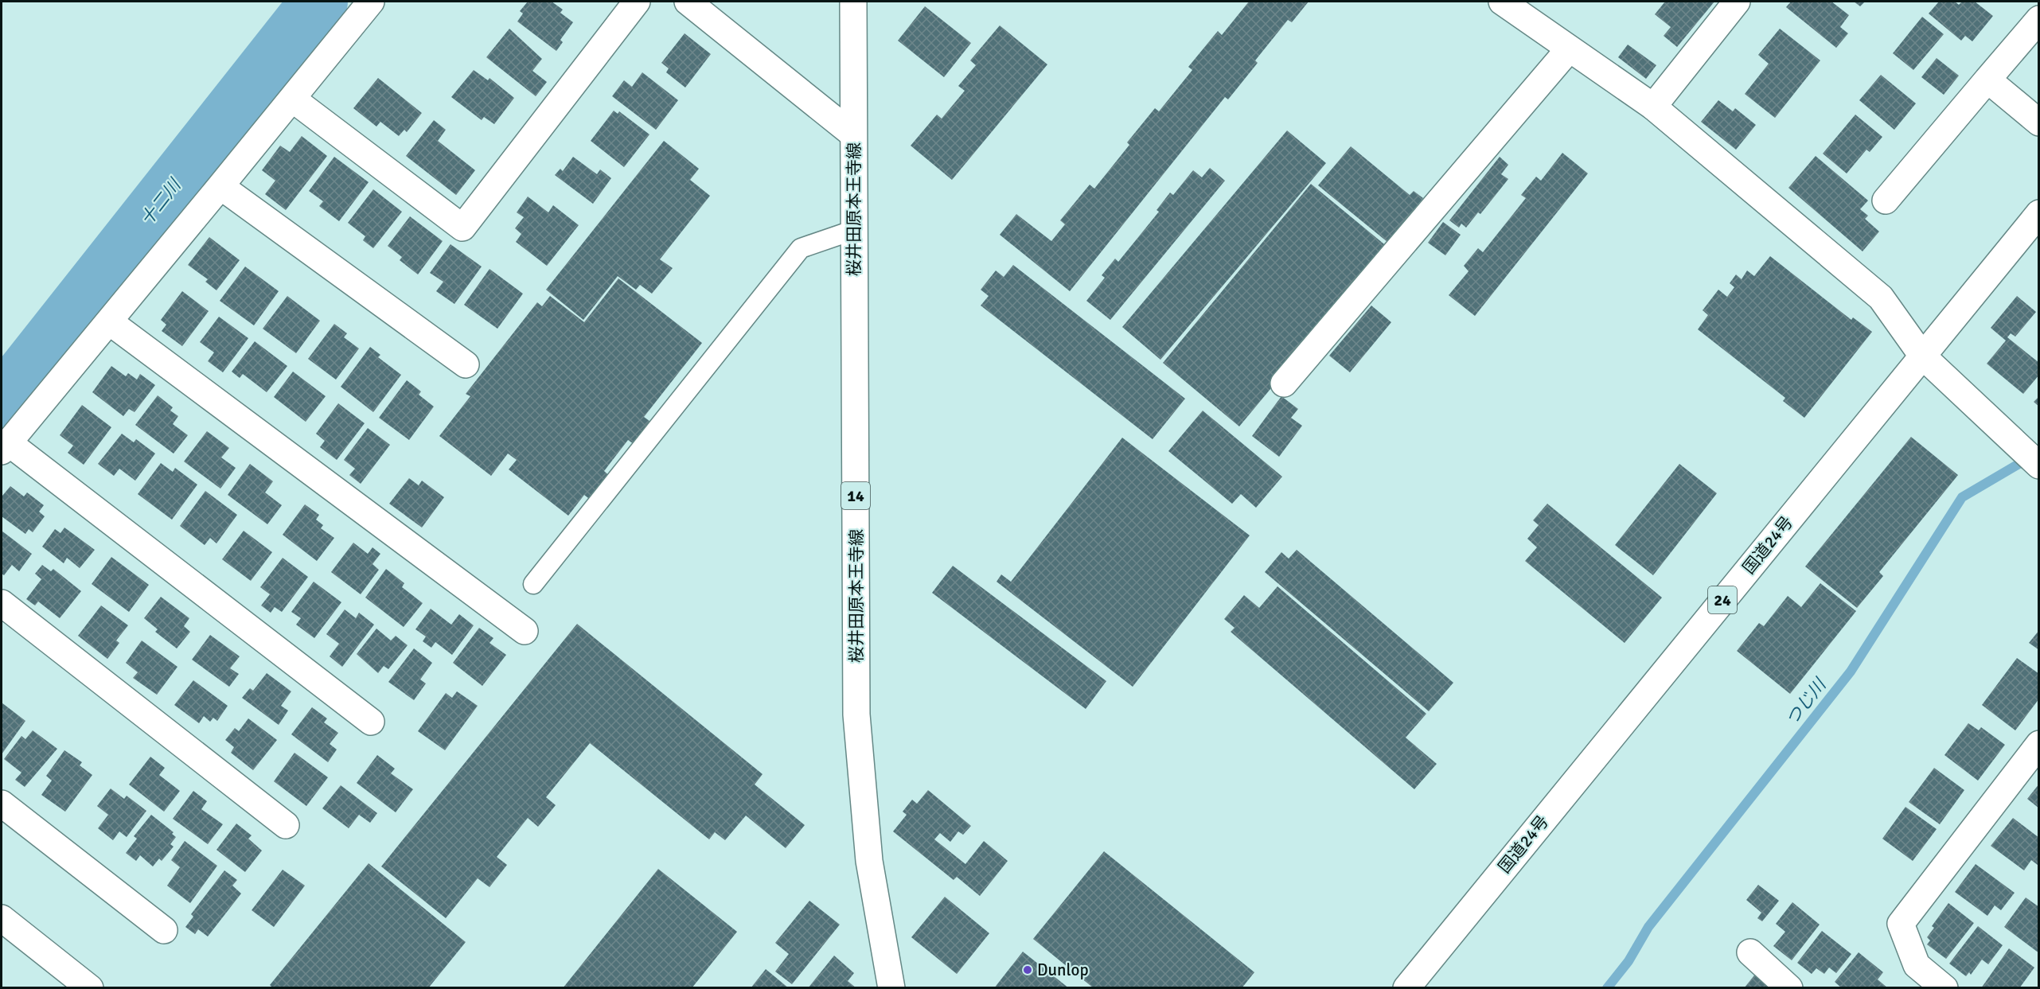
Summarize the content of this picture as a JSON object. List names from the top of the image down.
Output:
{
  "streets": {
    "main road": [
      "桜井田原本王寺線",
      "14",
      "国道24号",
      "24"
    ]
  },
  "water": ["十二川", "つじ川"],
  "places": ["Dunlop"]
}
